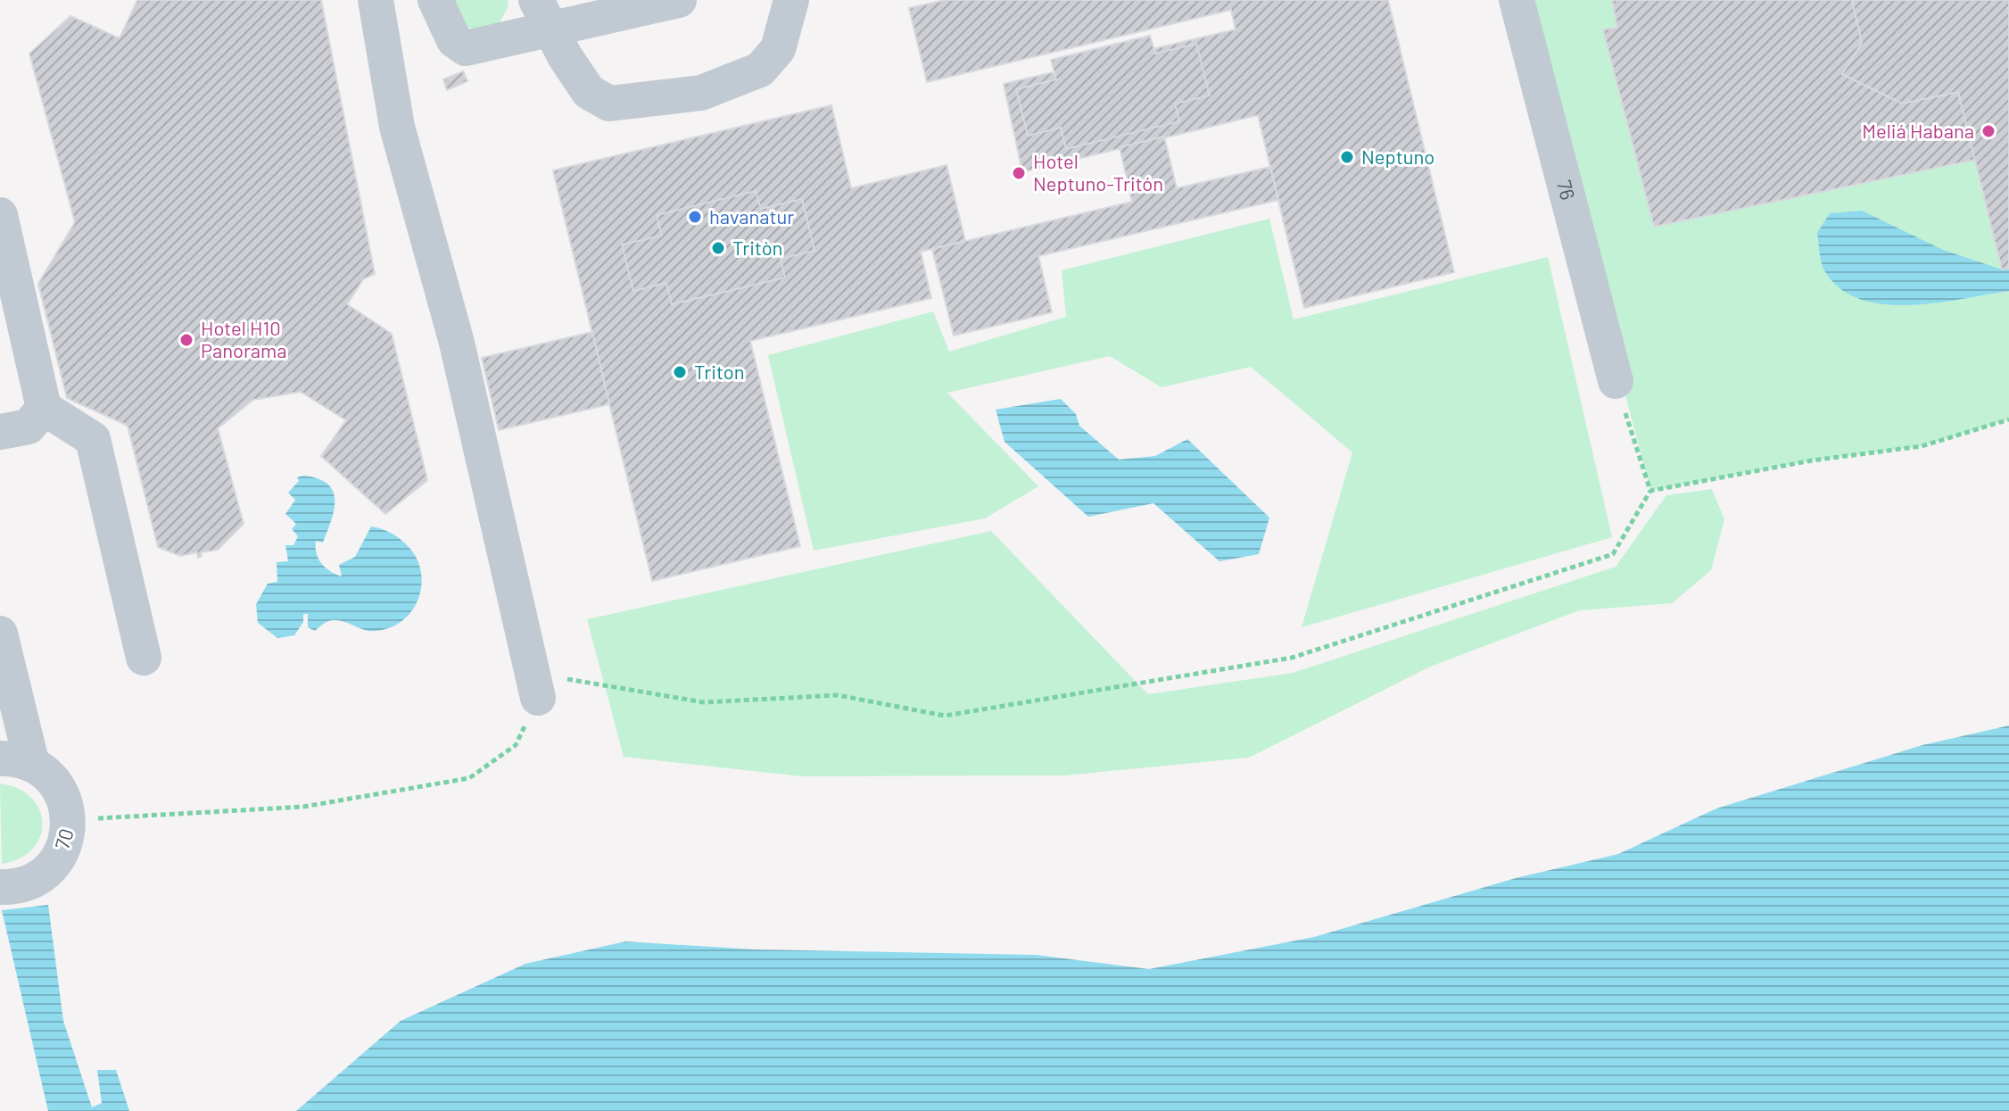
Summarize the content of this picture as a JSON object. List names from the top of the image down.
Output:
{
  "streets": {
    "street": ["76", "70"]
  },
  "places": [
    "Meliá Habana",
    "Neptuno",
    "Hotel Neptuno-Tritón",
    "havanatur",
    "Tritòn",
    "Hotel H10 Panorama",
    "Triton"
  ]
}
